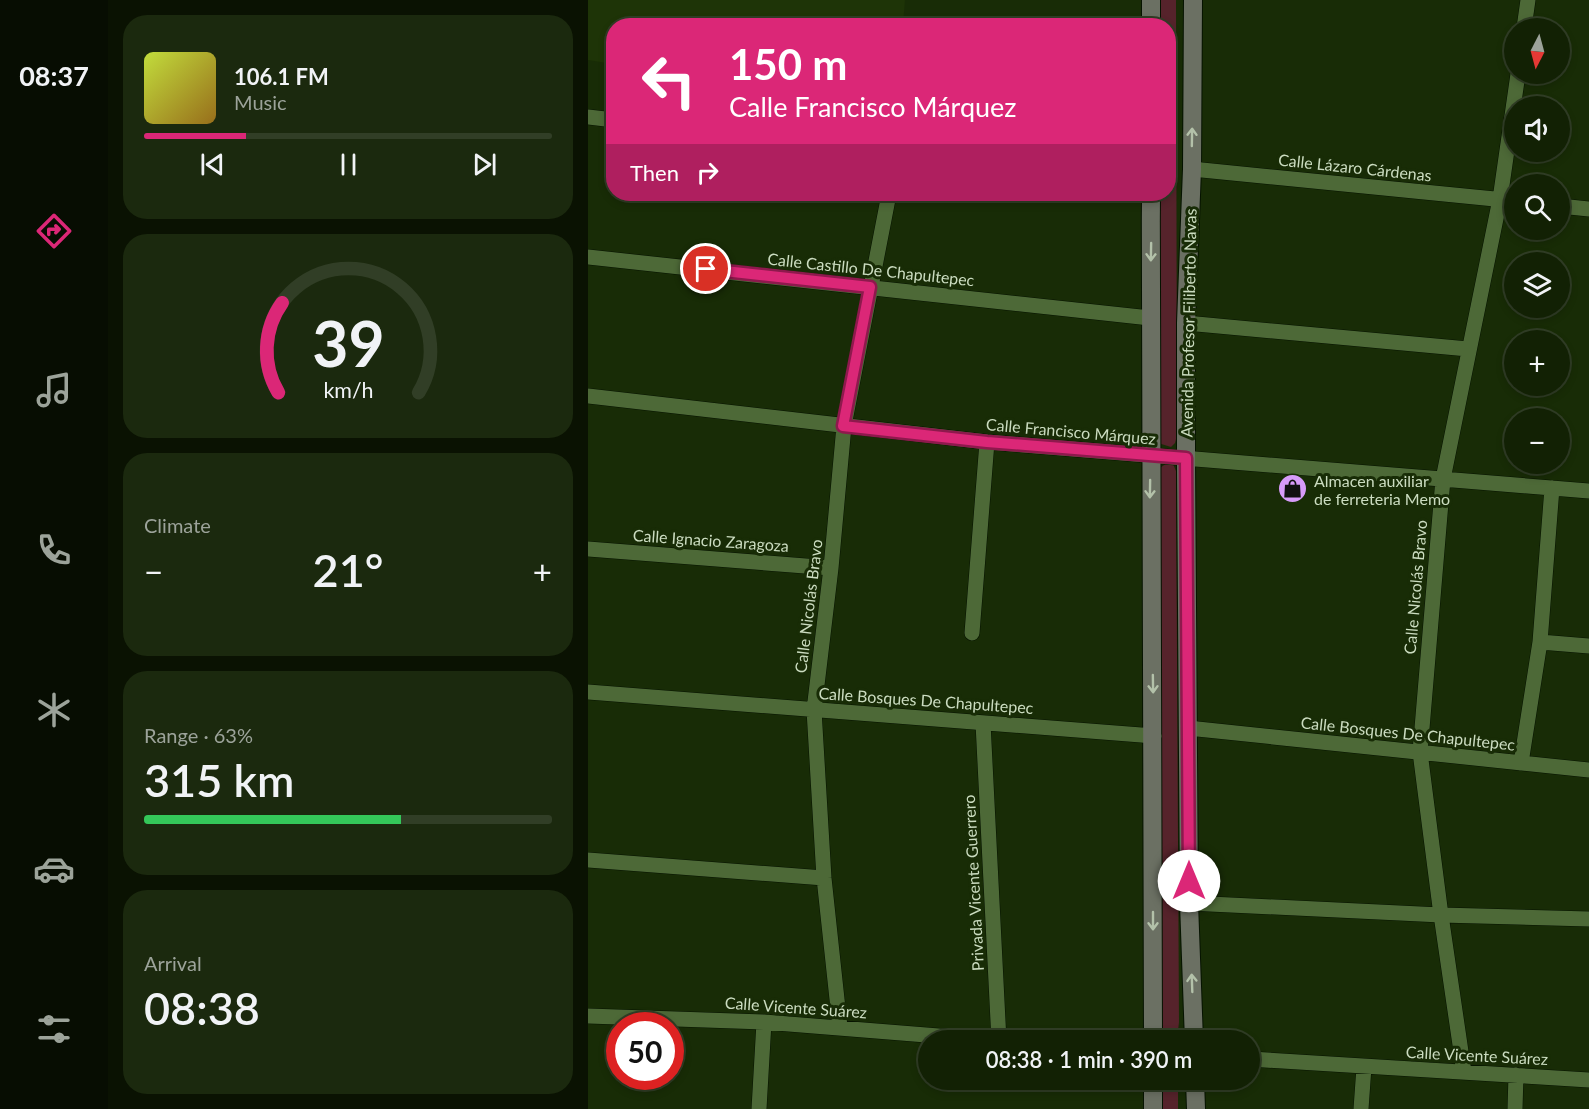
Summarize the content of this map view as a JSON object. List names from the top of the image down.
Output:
{
  "streets": {
    "main road": ["Avenida Profesor Filiberto Navas"],
    "street": [
      "Calle Lázaro Cárdenas",
      "Calle Castillo De Chapultepec",
      "Calle Francisco Márquez",
      "Calle Ignacio Zaragoza",
      "Calle Nicolás Bravo",
      "Calle Bosques De Chapultepec",
      "Privada Vicente Guerrero",
      "Calle Vicente Suárez"
    ]
  },
  "crossings": [
    ["Calle Lázaro Cárdenas", "Avenida Profesor Filiberto Navas"],
    ["Calle Castillo De Chapultepec", "Calle Nicolás Bravo"],
    ["Avenida Profesor Filiberto Navas", "Calle Francisco Márquez"],
    ["Avenida Profesor Filiberto Navas", "Calle Bosques De Chapultepec"],
    ["Calle Francisco Márquez", "Calle Nicolás Bravo"],
    ["Calle Ignacio Zaragoza", "Calle Nicolás Bravo"],
    ["Calle Nicolás Bravo", "Calle Bosques De Chapultepec"],
    ["Calle Nicolás Bravo", "Calle Vicente Suárez"],
    ["Calle Bosques De Chapultepec", "Privada Vicente Guerrero"]
  ],
  "places": {
    "shop": ["Almacen auxiliar de ferreteria Memo"]
  },
  "north": "bottom",
  "page": {
    "tabs": "08:37",
    "map_buttons": ["+", "−"],
    "turn": ["150 m", "Calle Francisco Márquez"],
    "song": ["106.1 FM", "Music"],
    "then": "Then",
    "tile": [
      "Climate",
      ["Range · 63%", "315 km"],
      ["Arrival", "08:38"]
    ],
    "heat": ["−", "21°", "+"],
    "limit": "50",
    "trip": "08:38 · 1 min · 390 m",
    "gauge": ["39", "km/h"]
  }
}
